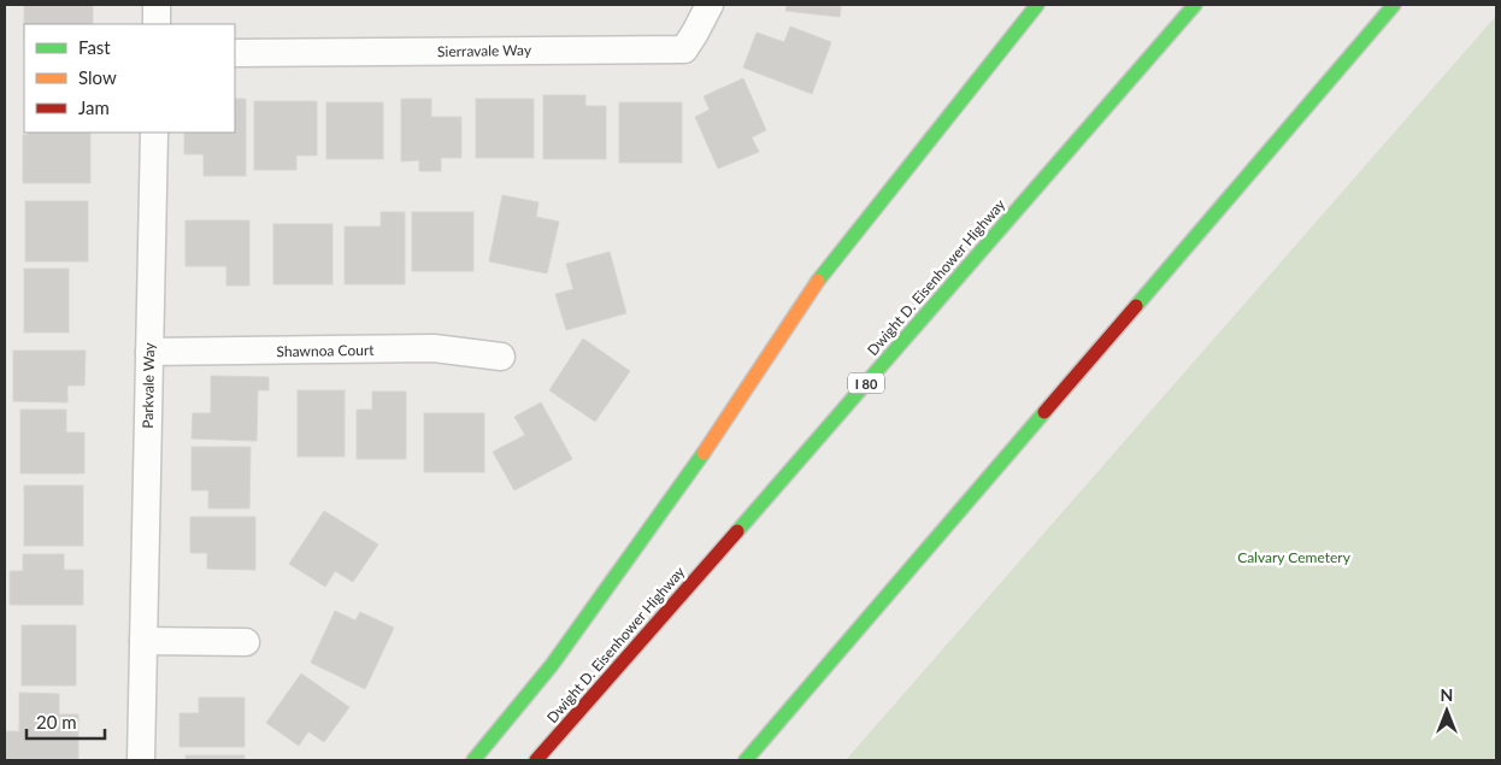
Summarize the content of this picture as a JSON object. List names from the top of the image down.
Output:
{
  "streets": {
    "highway": ["Dwight D. Eisenhower Highway", "I 80"],
    "street": ["Sierravale Way", "Shawnoa Court", "Parkvale Way"]
  },
  "crossings": [
    ["Shawnoa Court", "Parkvale Way"]
  ],
  "parks": ["Calvary Cemetery"],
  "legend": ["Fast", "Slow", "Jam"],
  "scale_bar": "20 m",
  "north": "top"
}
